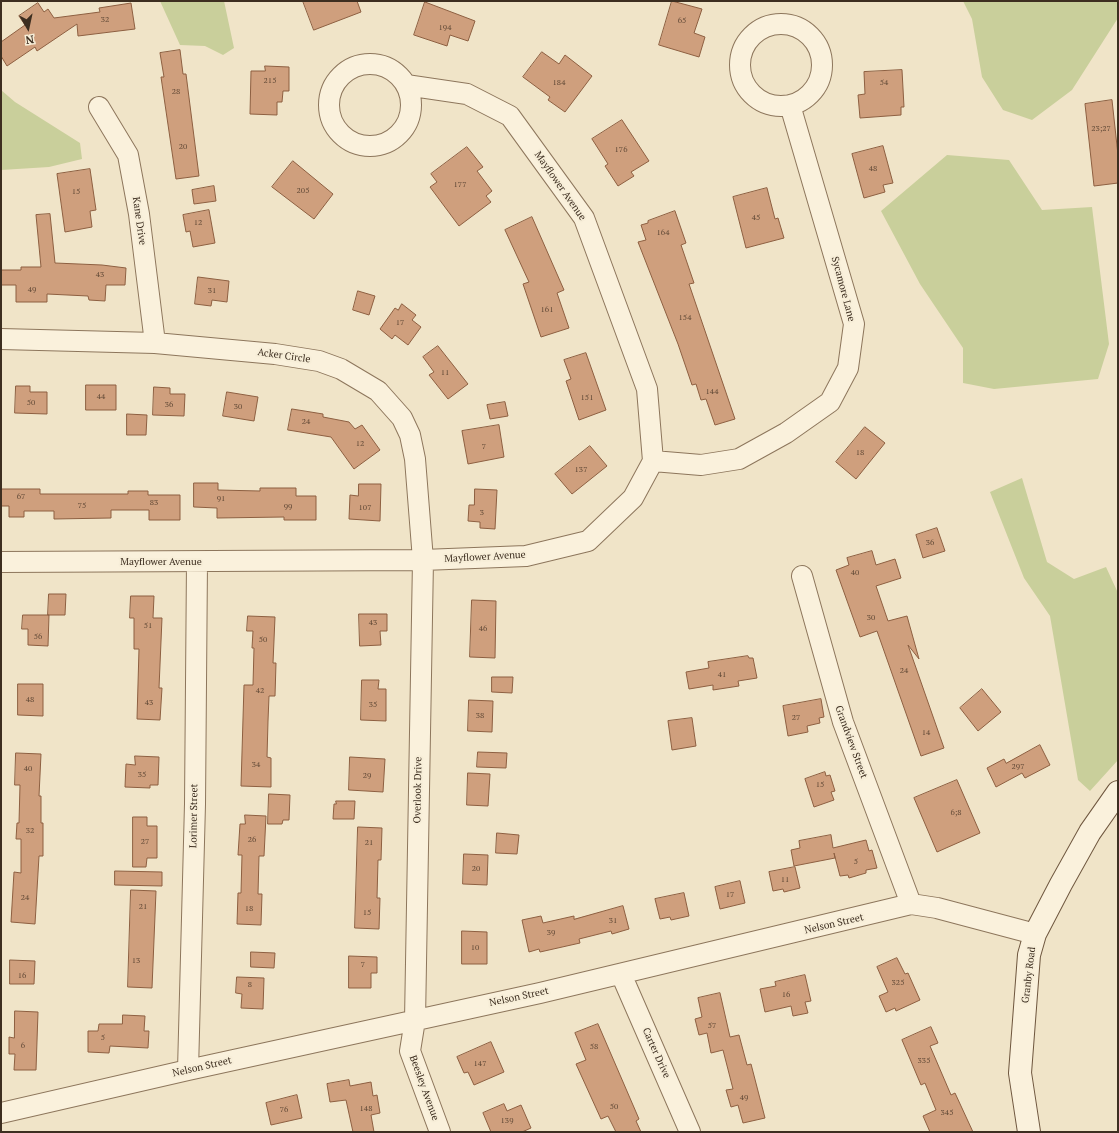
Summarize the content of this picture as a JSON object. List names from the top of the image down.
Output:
{
  "streets": {
    "main road": ["Granby Road"],
    "street": [
      "Mayflower Avenue",
      "Kane Drive",
      "Sycamore Lane",
      "Acker Circle",
      "Grandview Street",
      "Overlook Drive",
      "Lorimer Street",
      "Nelson Street",
      "Carter Drive",
      "Beesley Avenue"
    ]
  },
  "crossings": [
    ["Mayflower Avenue", "Sycamore Lane"],
    ["Mayflower Avenue", "Acker Circle"],
    ["Mayflower Avenue", "Overlook Drive"],
    ["Mayflower Avenue", "Lorimer Street"],
    ["Kane Drive", "Acker Circle"],
    ["Acker Circle", "Overlook Drive"],
    ["Grandview Street", "Nelson Street"],
    ["Overlook Drive", "Nelson Street"],
    ["Overlook Drive", "Beesley Avenue"],
    ["Lorimer Street", "Nelson Street"],
    ["Nelson Street", "Granby Road"],
    ["Nelson Street", "Carter Drive"],
    ["Nelson Street", "Beesley Avenue"]
  ],
  "house_numbers": [
    "32",
    "65",
    "194",
    "215",
    "184",
    "54",
    "28",
    "23;27",
    "20",
    "176",
    "48",
    "177",
    "205",
    "15",
    "45",
    "12",
    "164",
    "43",
    "49",
    "31",
    "161",
    "154",
    "17",
    "11",
    "144",
    "44",
    "151",
    "50",
    "36",
    "30",
    "24",
    "12",
    "7",
    "18",
    "137",
    "67",
    "91",
    "83",
    "75",
    "99",
    "107",
    "3",
    "36",
    "40",
    "30",
    "43",
    "51",
    "46",
    "56",
    "50",
    "24",
    "41",
    "42",
    "48",
    "43",
    "35",
    "38",
    "27",
    "14",
    "34",
    "297",
    "40",
    "35",
    "29",
    "15",
    "6;8",
    "32",
    "26",
    "27",
    "21",
    "5",
    "20",
    "11",
    "17",
    "24",
    "21",
    "18",
    "15",
    "31",
    "39",
    "10",
    "13",
    "7",
    "16",
    "325",
    "8",
    "16",
    "57",
    "5",
    "6",
    "58",
    "335",
    "147",
    "49",
    "50",
    "148",
    "76",
    "345",
    "139"
  ],
  "north": "bottom"
}
